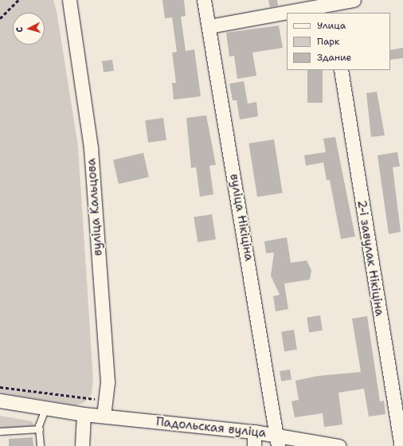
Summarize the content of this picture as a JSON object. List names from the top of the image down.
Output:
{
  "streets": {
    "street": [
      "вуліца Кальцова",
      "вуліца Нікіціна",
      "2-і завулак Нікіціна",
      "Падольская вуліца"
    ]
  },
  "crossings": [
    ["вуліца Кальцова", "Падольская вуліца"],
    ["вуліца Нікіціна", "Падольская вуліца"]
  ],
  "legend": ["Улица", "Парк", "Здание"],
  "north": "left"
}
